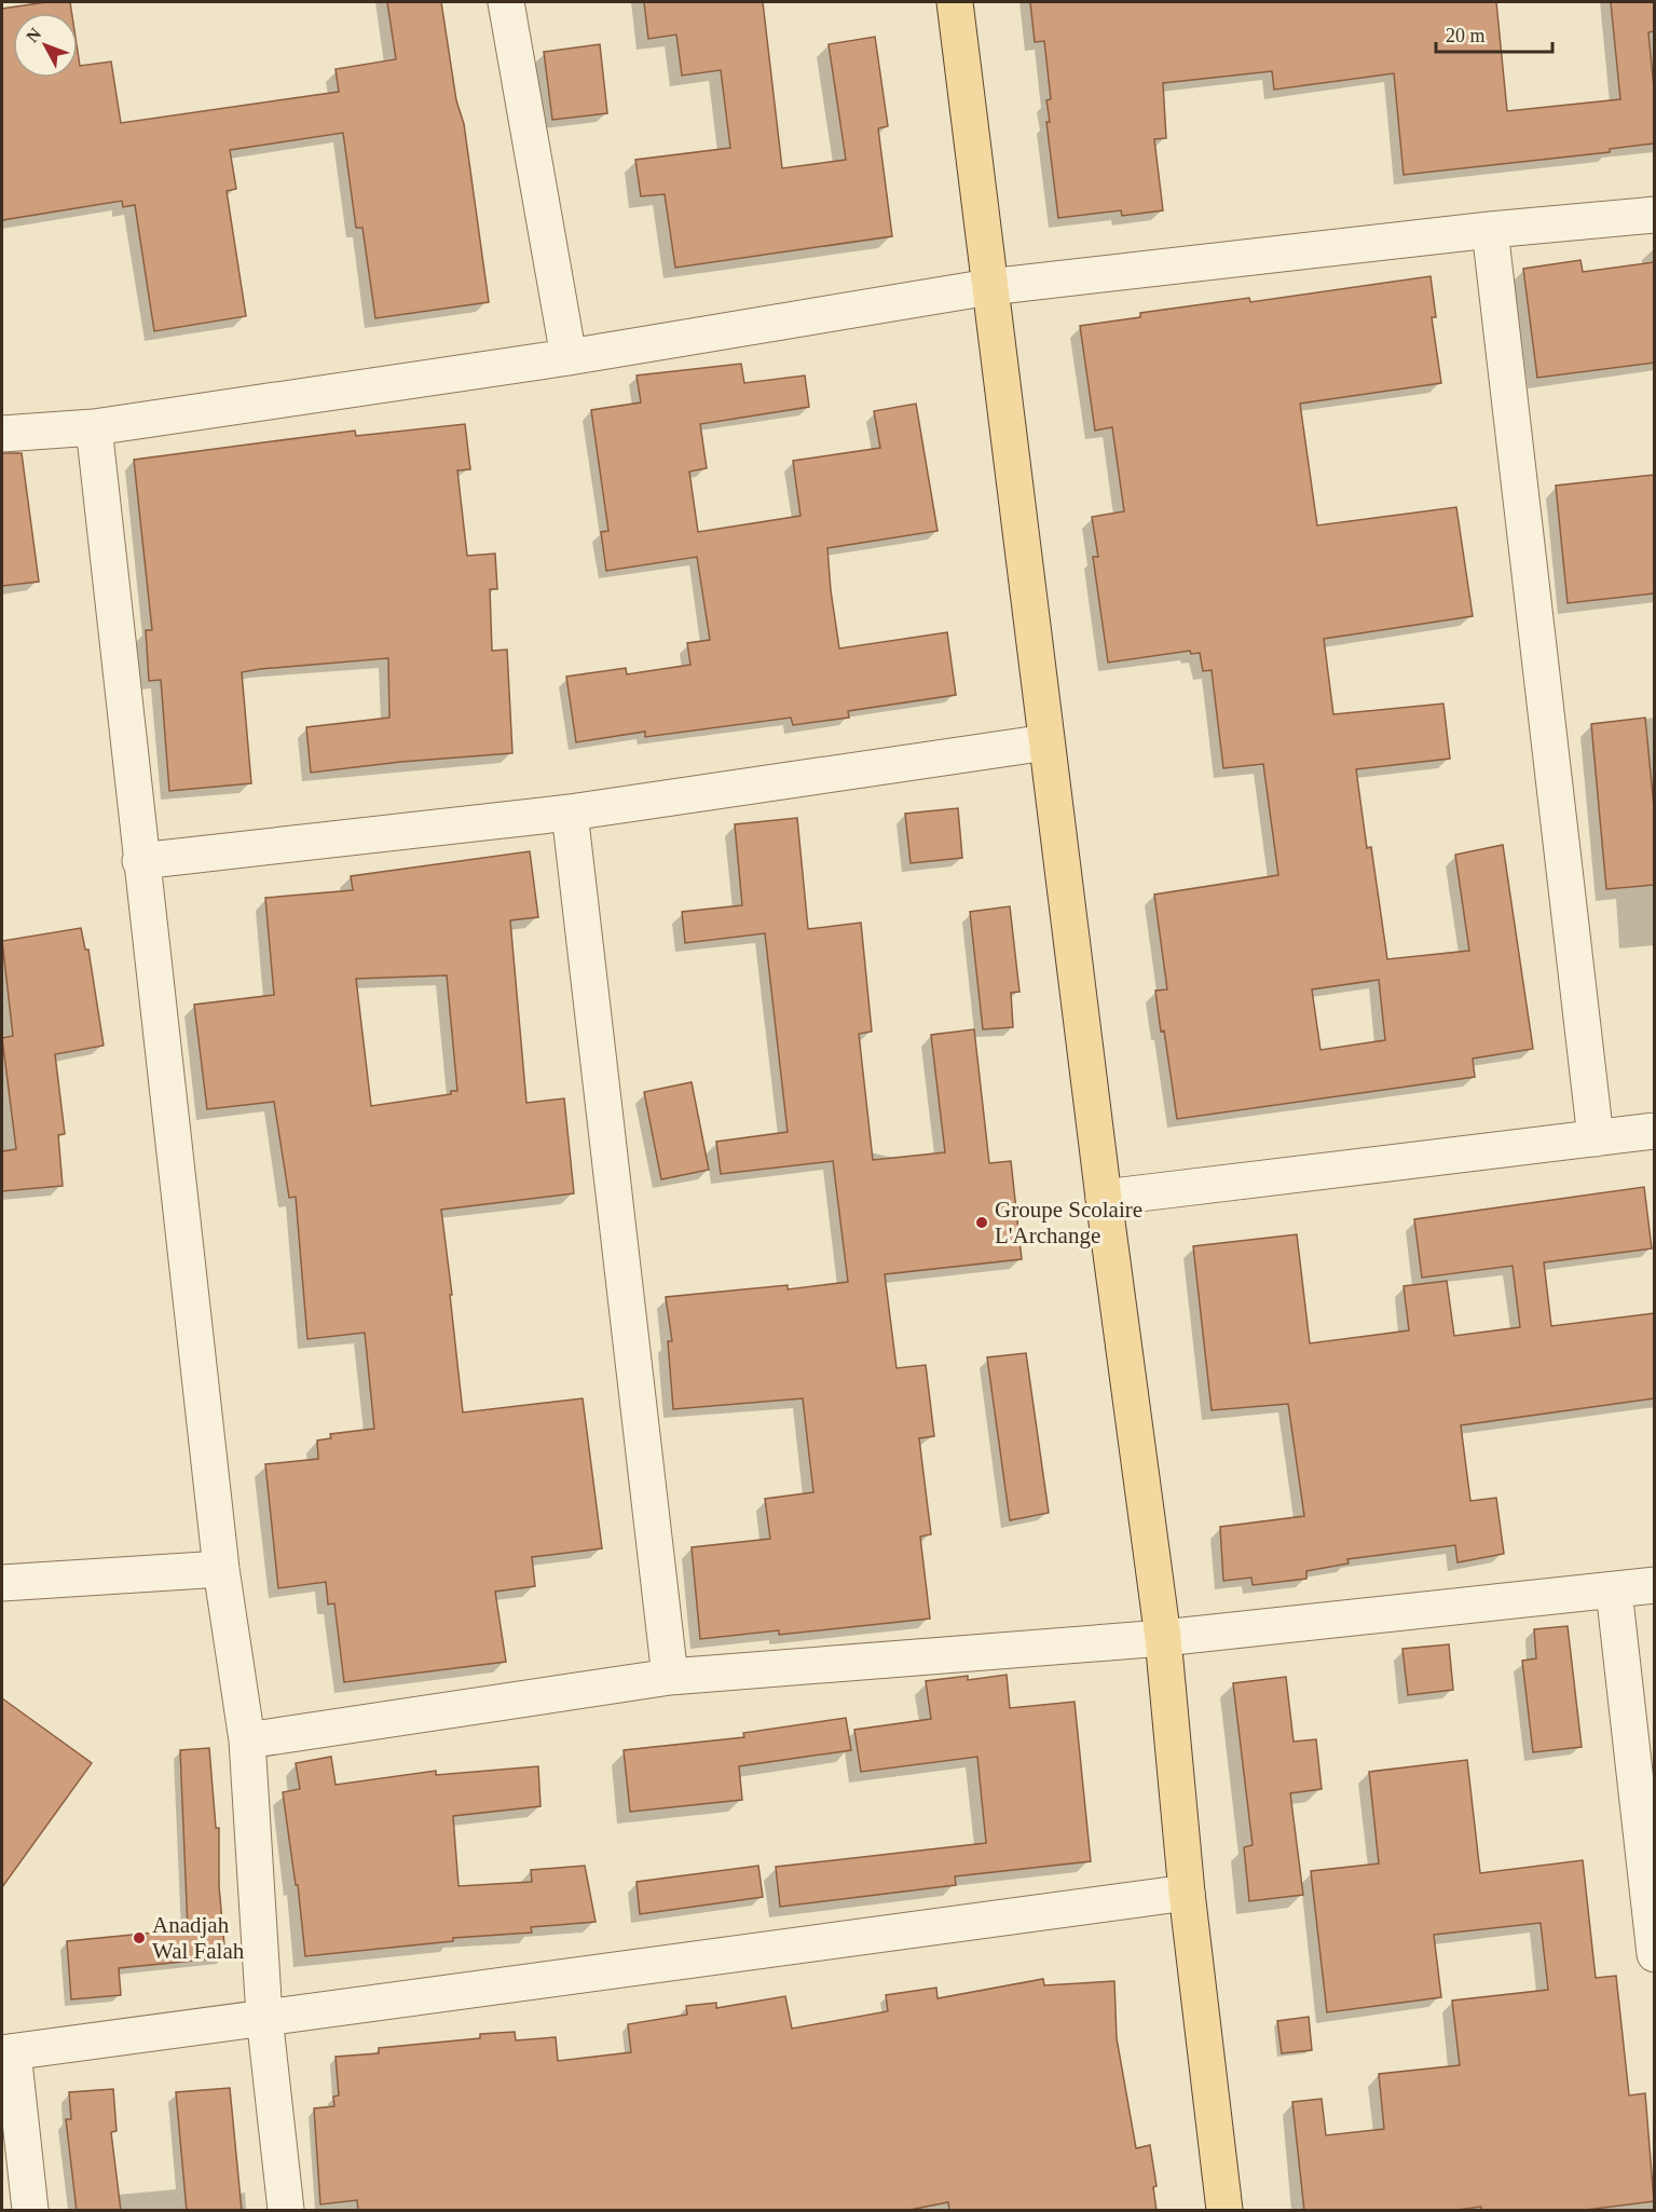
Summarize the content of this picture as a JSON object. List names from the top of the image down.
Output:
{
  "places": ["Groupe Scolaire L'Archange", "Anadjah Wal Falah"],
  "scale_bar": "20 m",
  "north": "top left"
}
